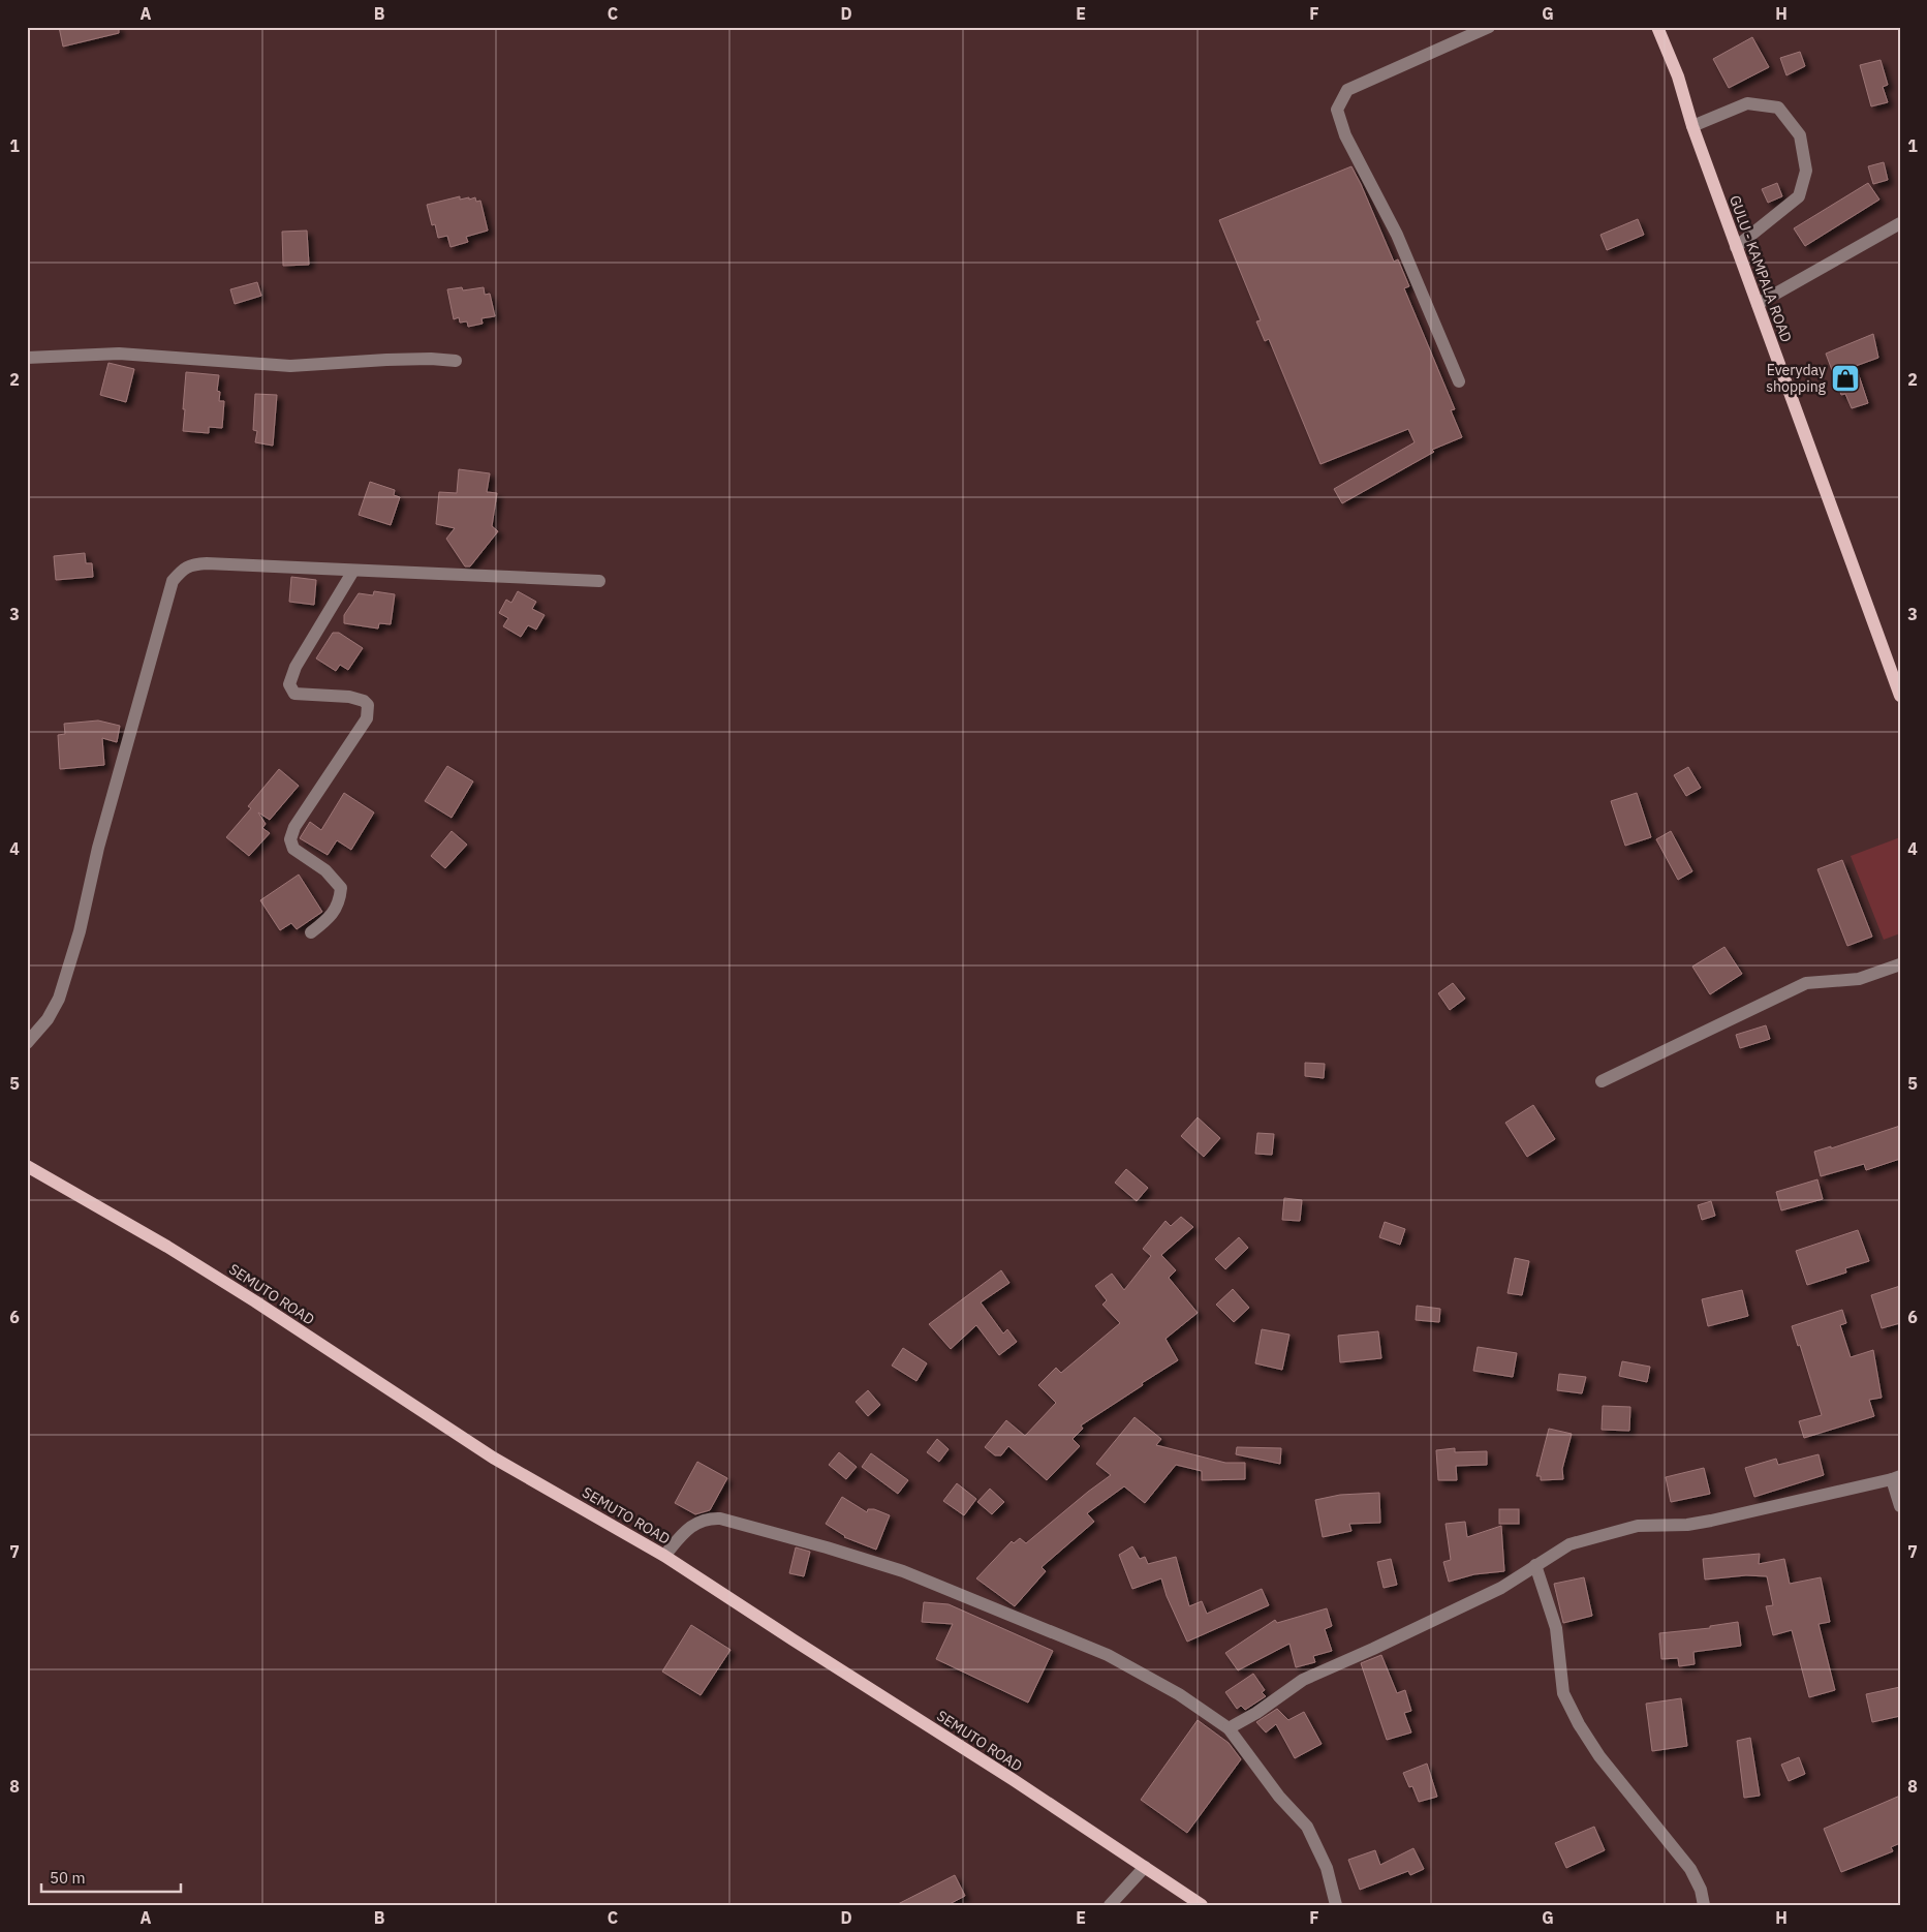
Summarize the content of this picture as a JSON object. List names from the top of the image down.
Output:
{
  "streets": {
    "main road": ["GULU - KAMPALA ROAD", "SEMUTO ROAD"]
  },
  "places": {
    "shop": ["Everyday shopping"]
  },
  "scale_bar": "50 m",
  "grid": {
    "columns": [
      "A",
      "B",
      "C",
      "D",
      "E",
      "F",
      "G",
      "H"
    ],
    "rows": [
      "1",
      "2",
      "3",
      "4",
      "5",
      "6",
      "7",
      "8"
    ]
  }
}
